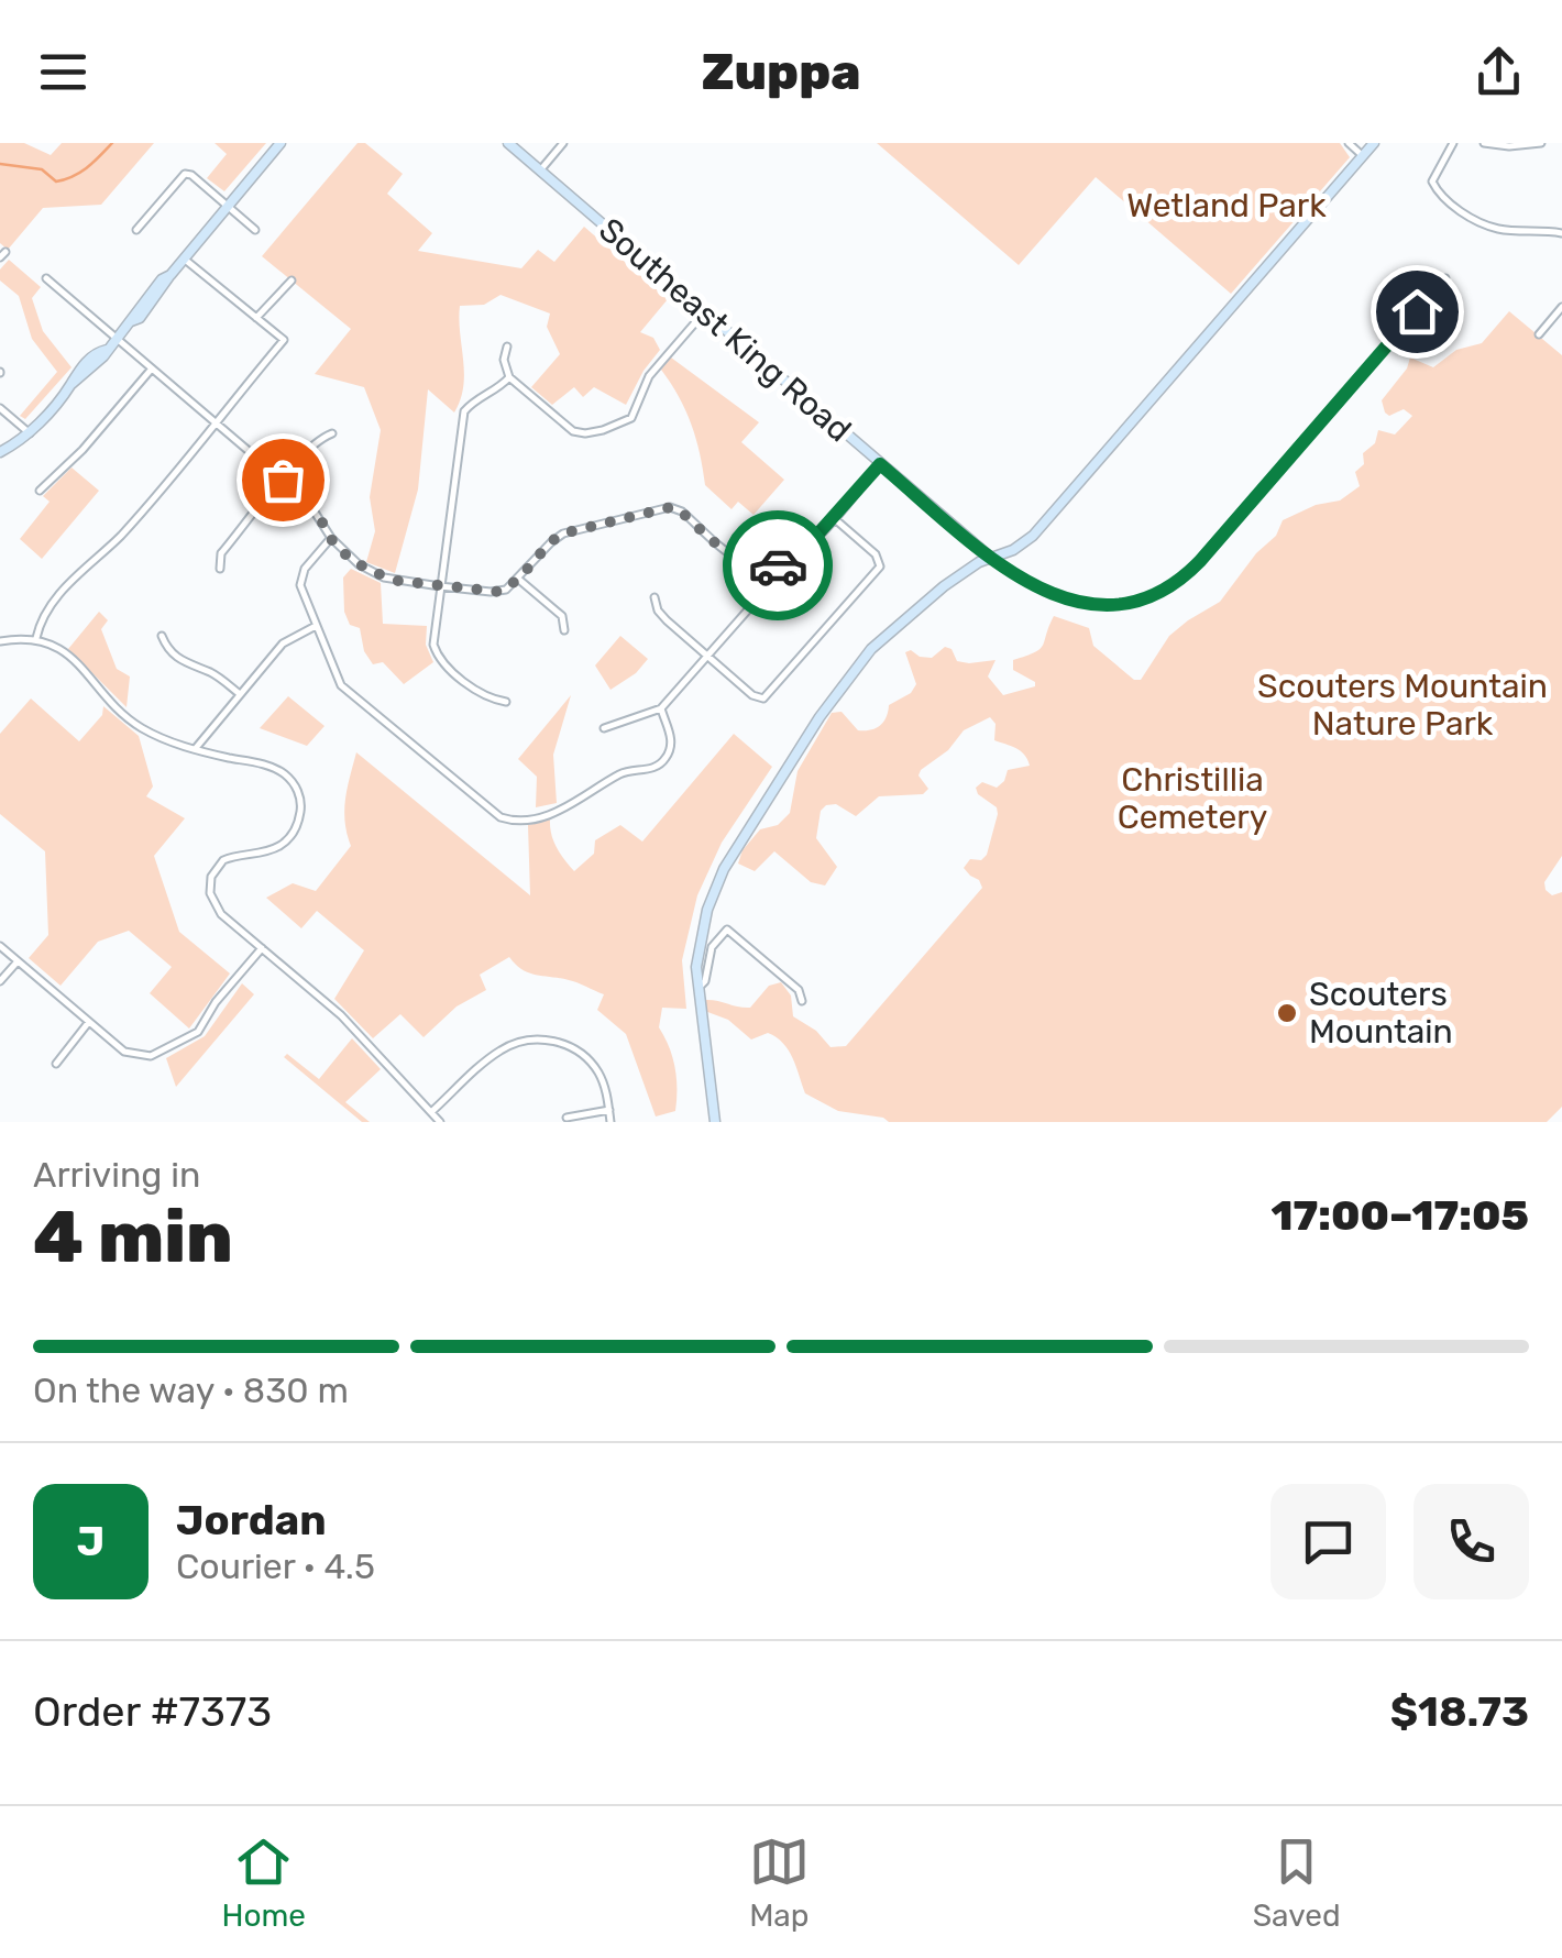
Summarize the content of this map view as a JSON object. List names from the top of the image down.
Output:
{
  "streets": {
    "main road": ["Southeast King Road"]
  },
  "parks": ["Wetland Park", "Scouters Mountain Nature Park", "Christillia Cemetery"],
  "places": ["Scouters Mountain"],
  "page": {
    "header": "Zuppa",
    "heading": ["4 min", "Arriving in", "17:00–17:05"],
    "panel": [
      "Jordan",
      "Courier · 4.5",
      "Order #7373",
      "$18.73"
    ],
    "bar": "On the way · 830 m",
    "round": "J",
    "tabs": ["Home", "Map", "Saved"]
  }
}
